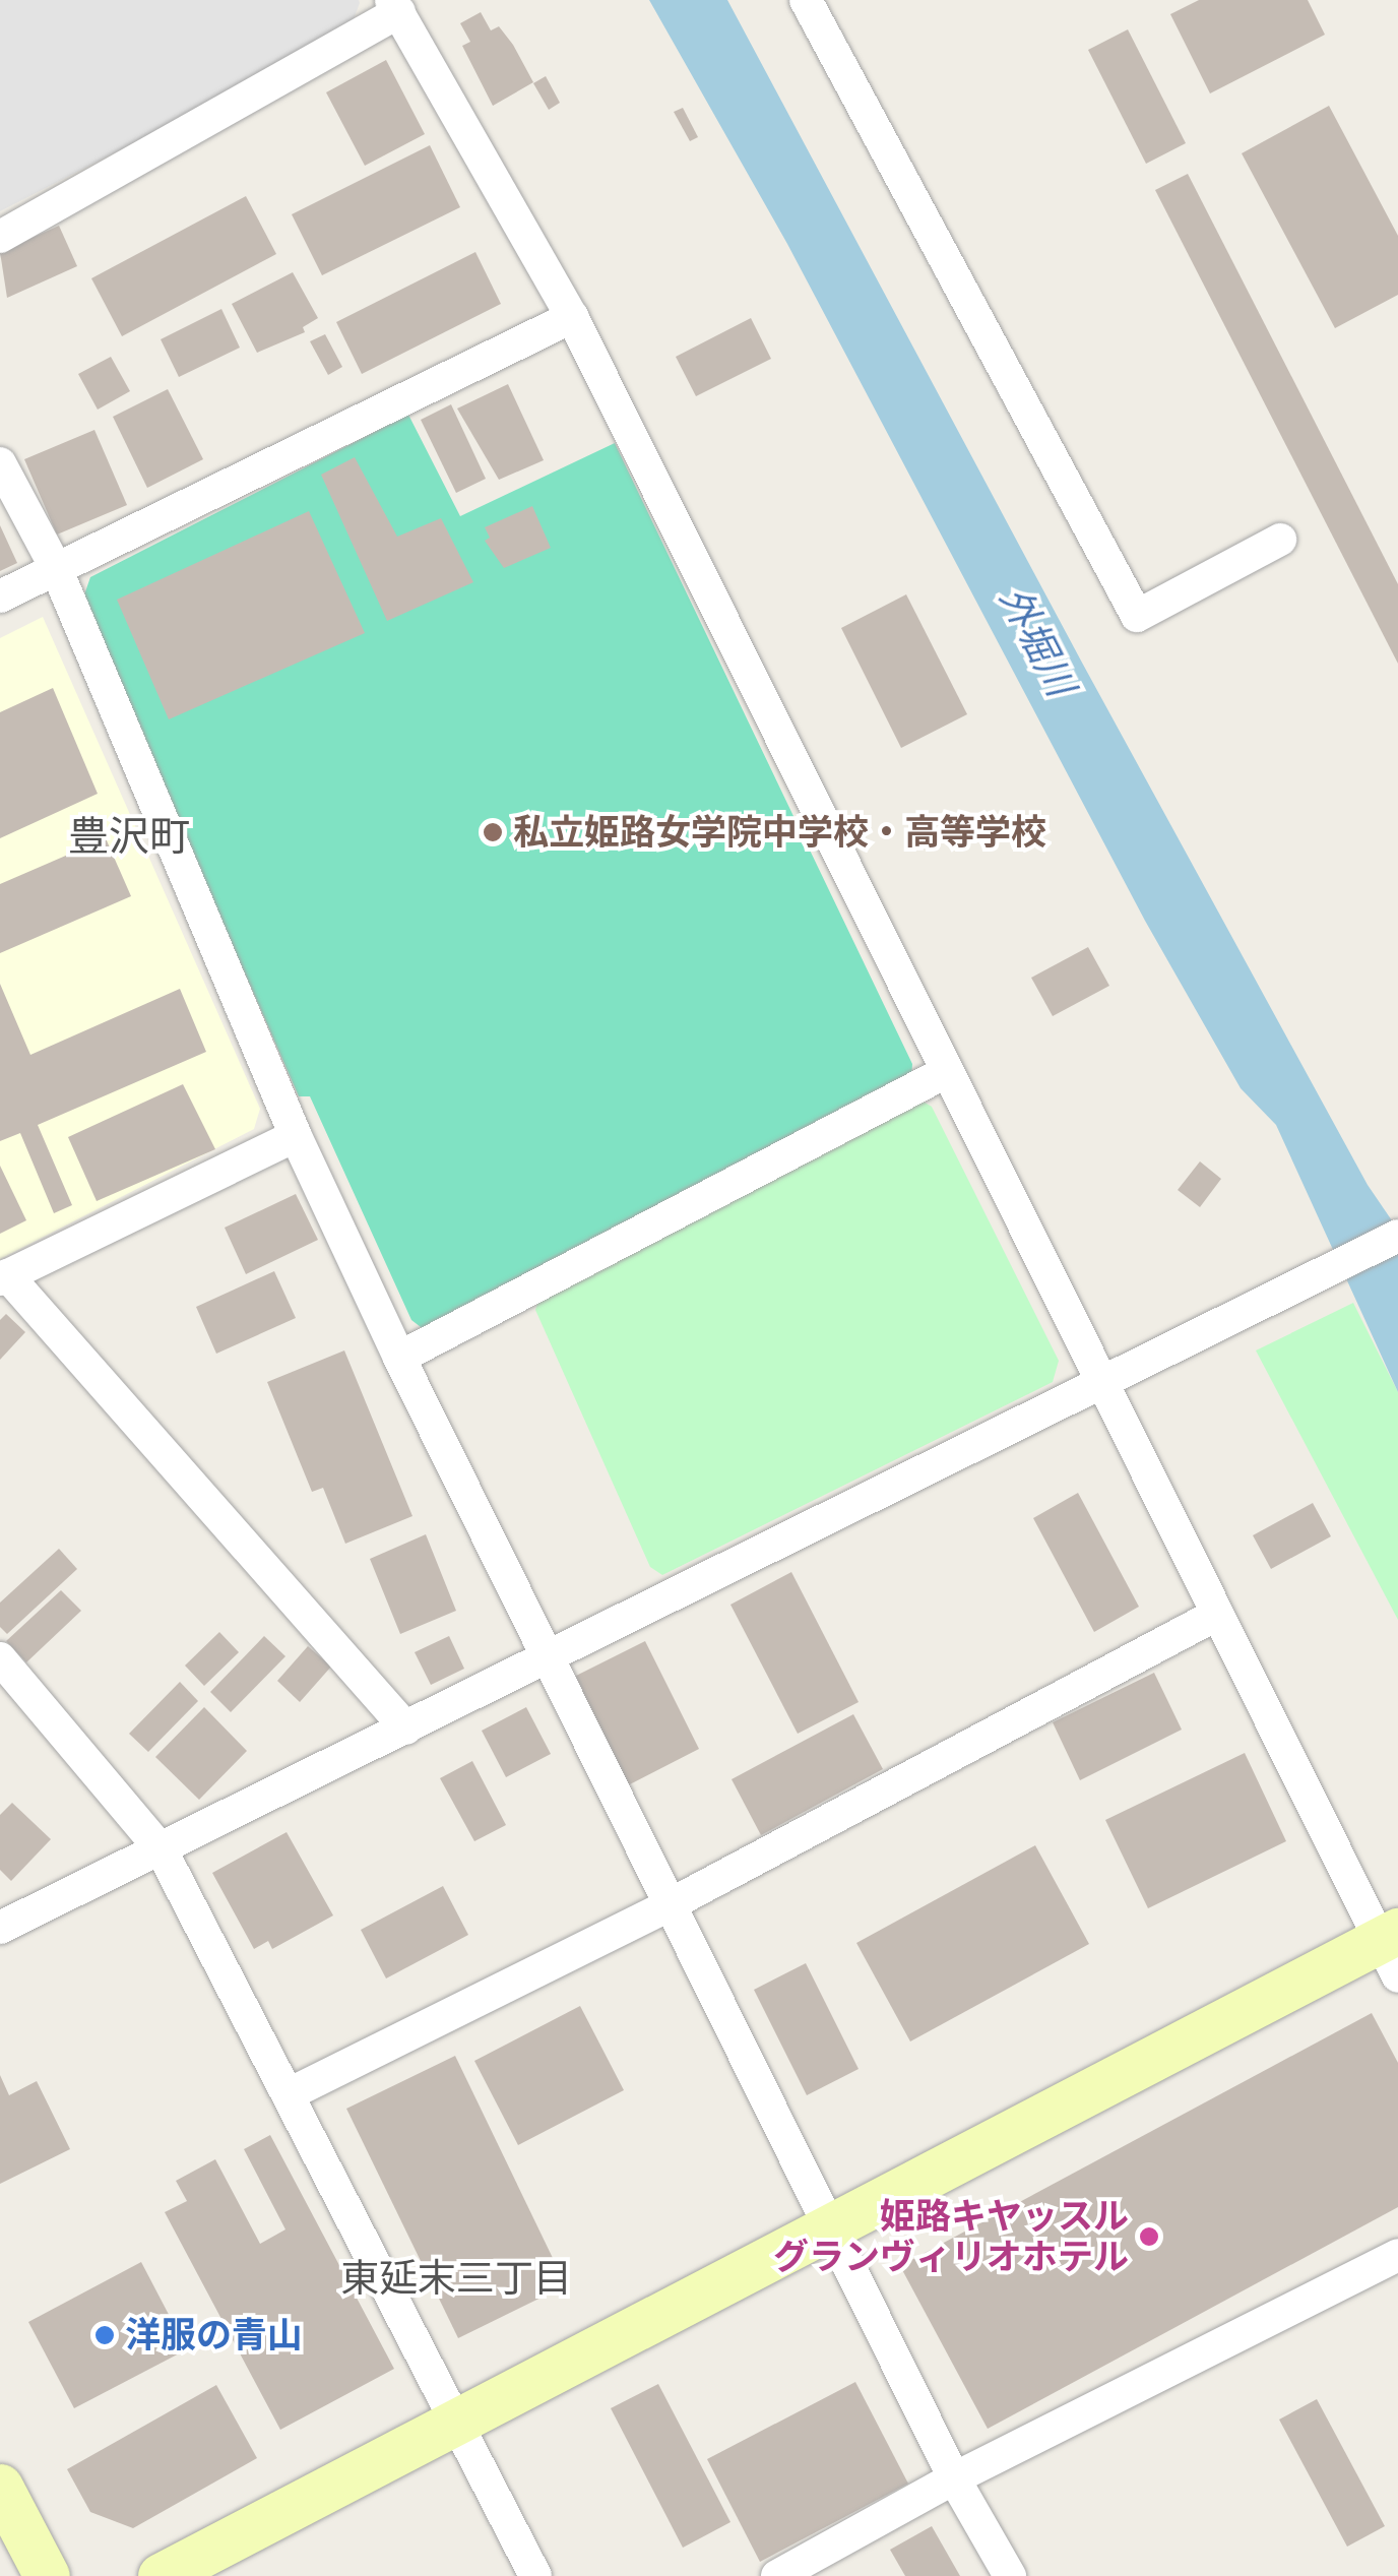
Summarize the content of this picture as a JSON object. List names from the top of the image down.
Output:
{
  "districts": ["豊沢町", "東延末三丁目"],
  "water": ["外堀川"],
  "places": ["私立姫路女学院中学校・高等学校", "姫路キヤッスル グランヴィリオホテル", "洋服の青山"]
}
